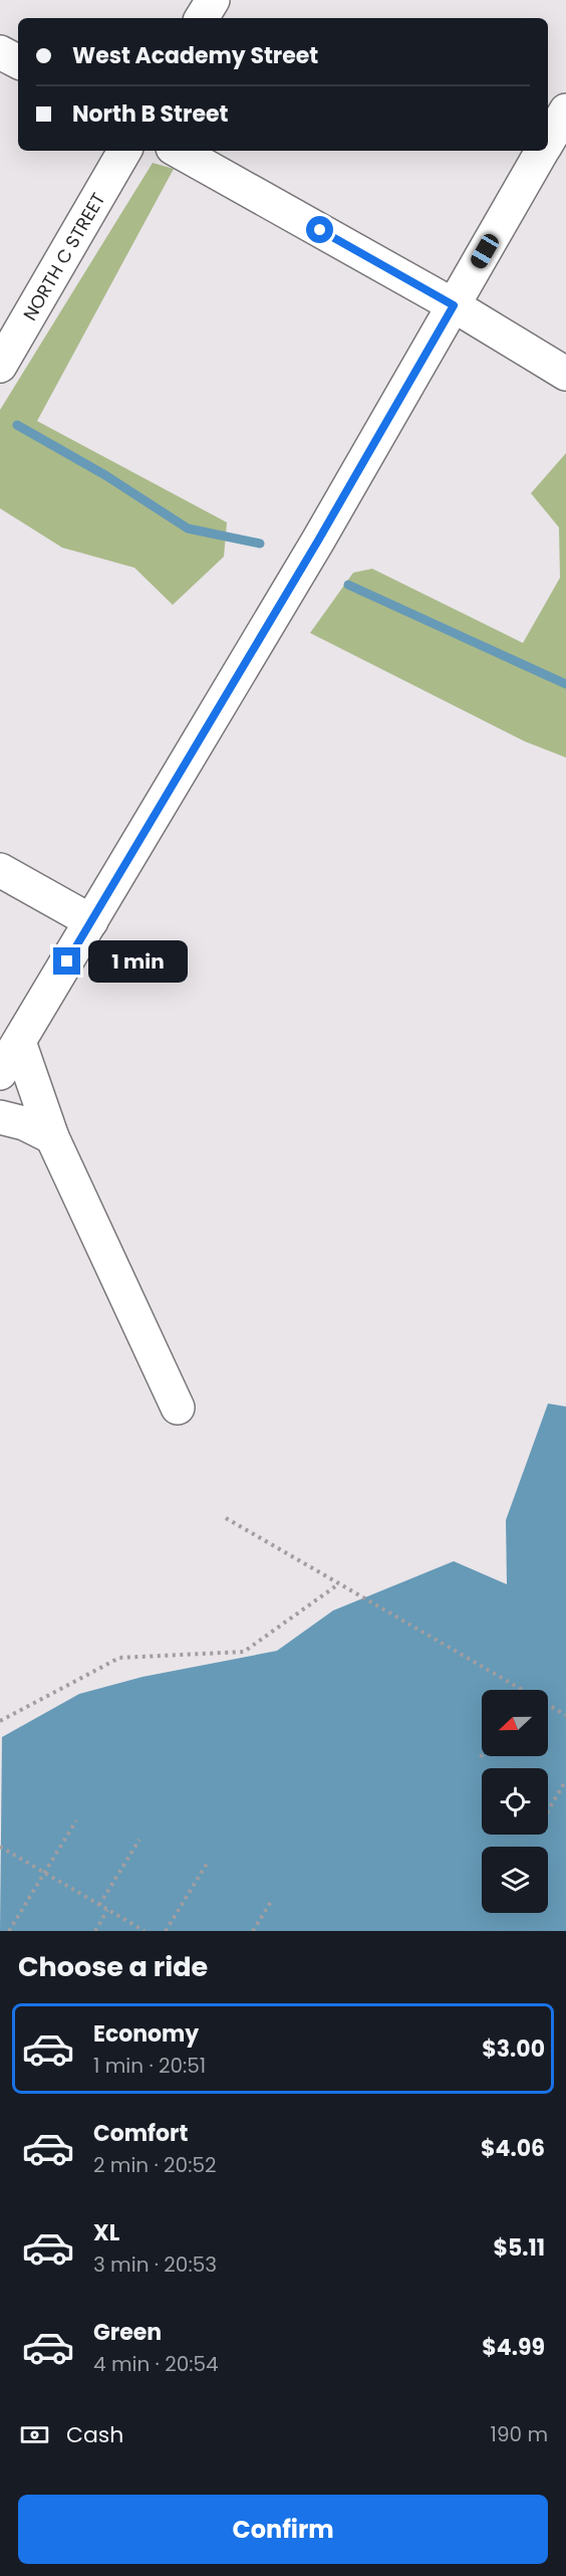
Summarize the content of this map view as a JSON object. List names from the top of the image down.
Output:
{
  "streets": {
    "street": ["NORTH C STREET"]
  },
  "north": "left",
  "page": {
    "banner": ["West Academy Street", "North B Street"],
    "bubble": "1 min",
    "heading": "Choose a ride",
    "list": [
      {
        "name": "Economy",
        "note": "1 min · 20:51",
        "value": "$3.00"
      },
      {
        "name": "Comfort",
        "note": "2 min · 20:52",
        "value": "$4.06"
      },
      {
        "name": "XL",
        "note": "3 min · 20:53",
        "value": "$5.11"
      },
      {
        "name": "Green",
        "note": "4 min · 20:54",
        "value": "$4.99"
      }
    ],
    "pay": ["Cash", "190 m"],
    "buttons": "Confirm"
  }
}
